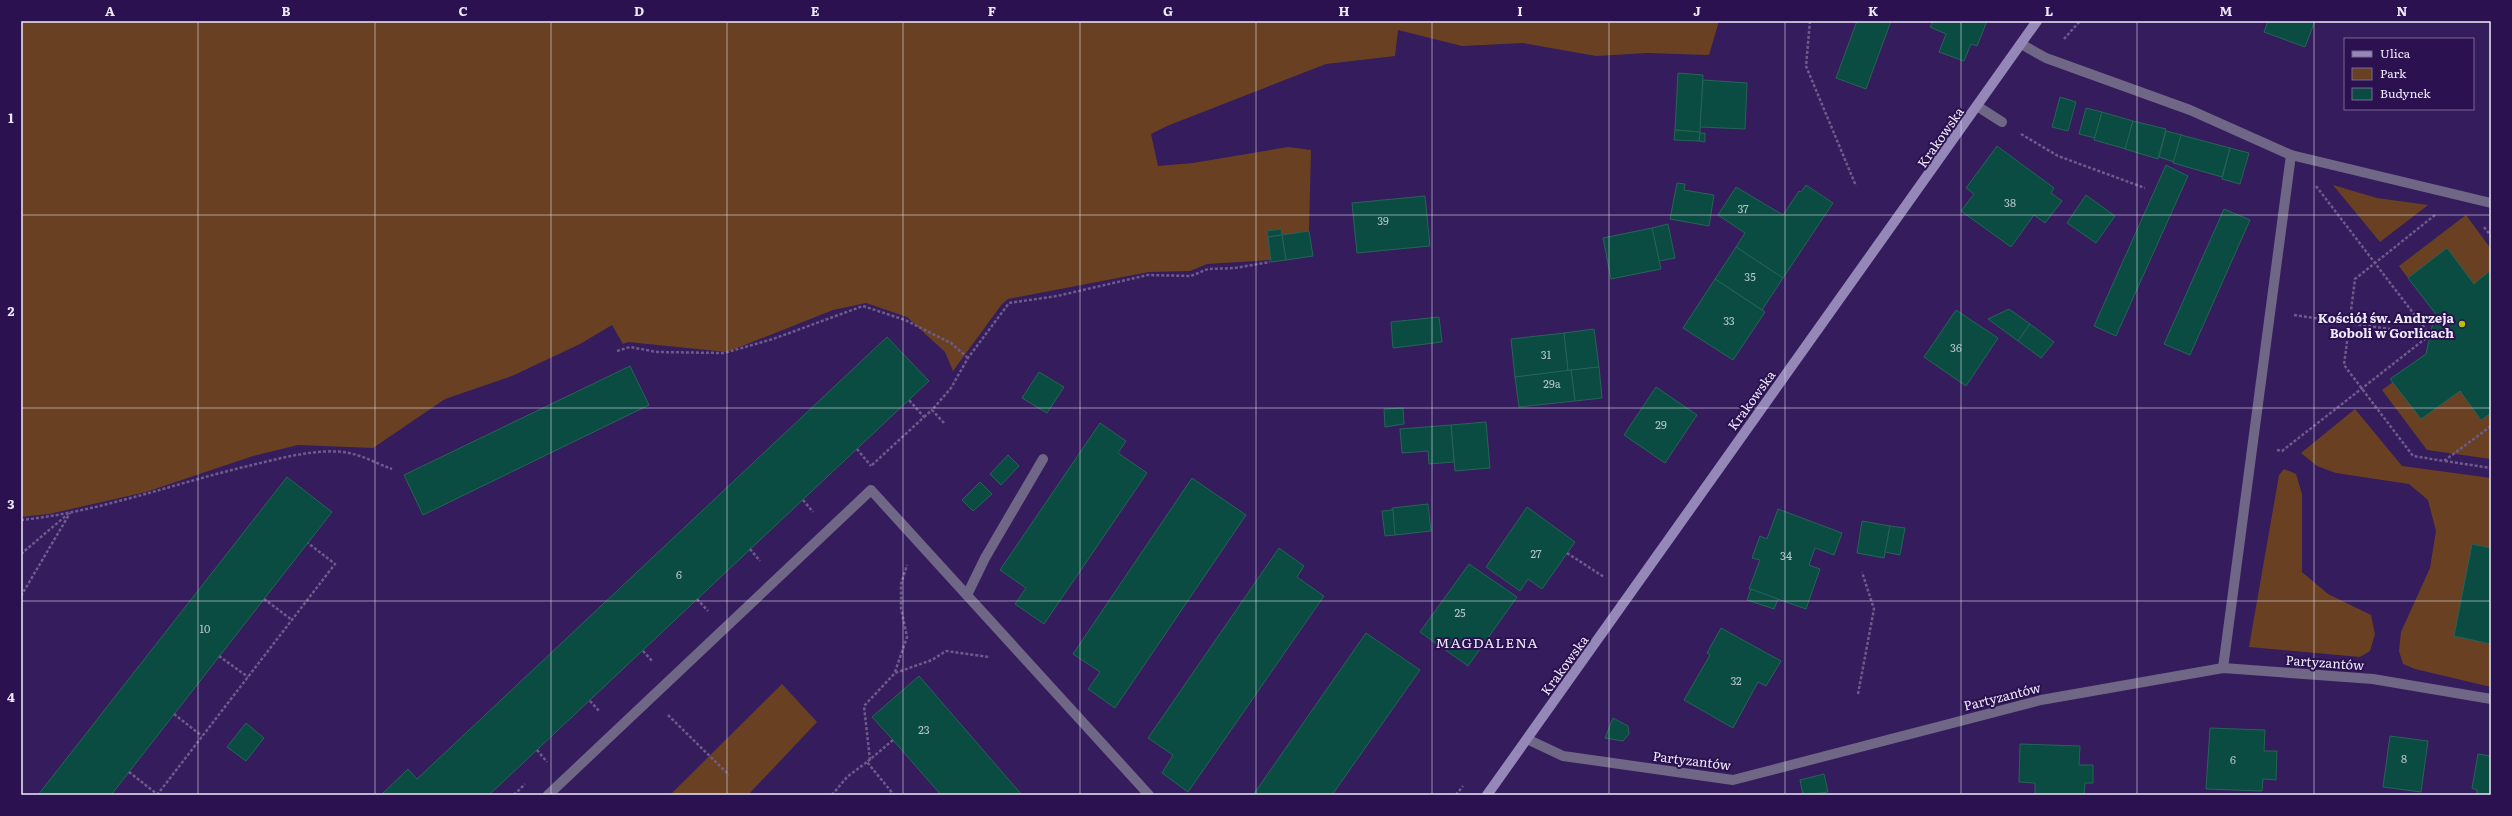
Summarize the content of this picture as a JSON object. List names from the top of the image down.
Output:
{
  "streets": {
    "street": ["Krakowska", "Partyzantów"]
  },
  "crossings": [
    ["Krakowska", "Partyzantów"]
  ],
  "districts": ["MAGDALENA"],
  "places": ["Kościół św. Andrzeja Boboli w Gorlicach"],
  "house_numbers": [
    "38",
    "37",
    "39",
    "35",
    "33",
    "36",
    "31",
    "29a",
    "29",
    "27",
    "34",
    "6",
    "25",
    "10",
    "32",
    "23",
    "8",
    "6"
  ],
  "legend": ["Ulica", "Park", "Budynek"],
  "grid": {
    "columns": [
      "A",
      "B",
      "C",
      "D",
      "E",
      "F",
      "G",
      "H",
      "I",
      "J",
      "K",
      "L",
      "M",
      "N"
    ],
    "rows": [
      "1",
      "2",
      "3",
      "4"
    ]
  }
}
